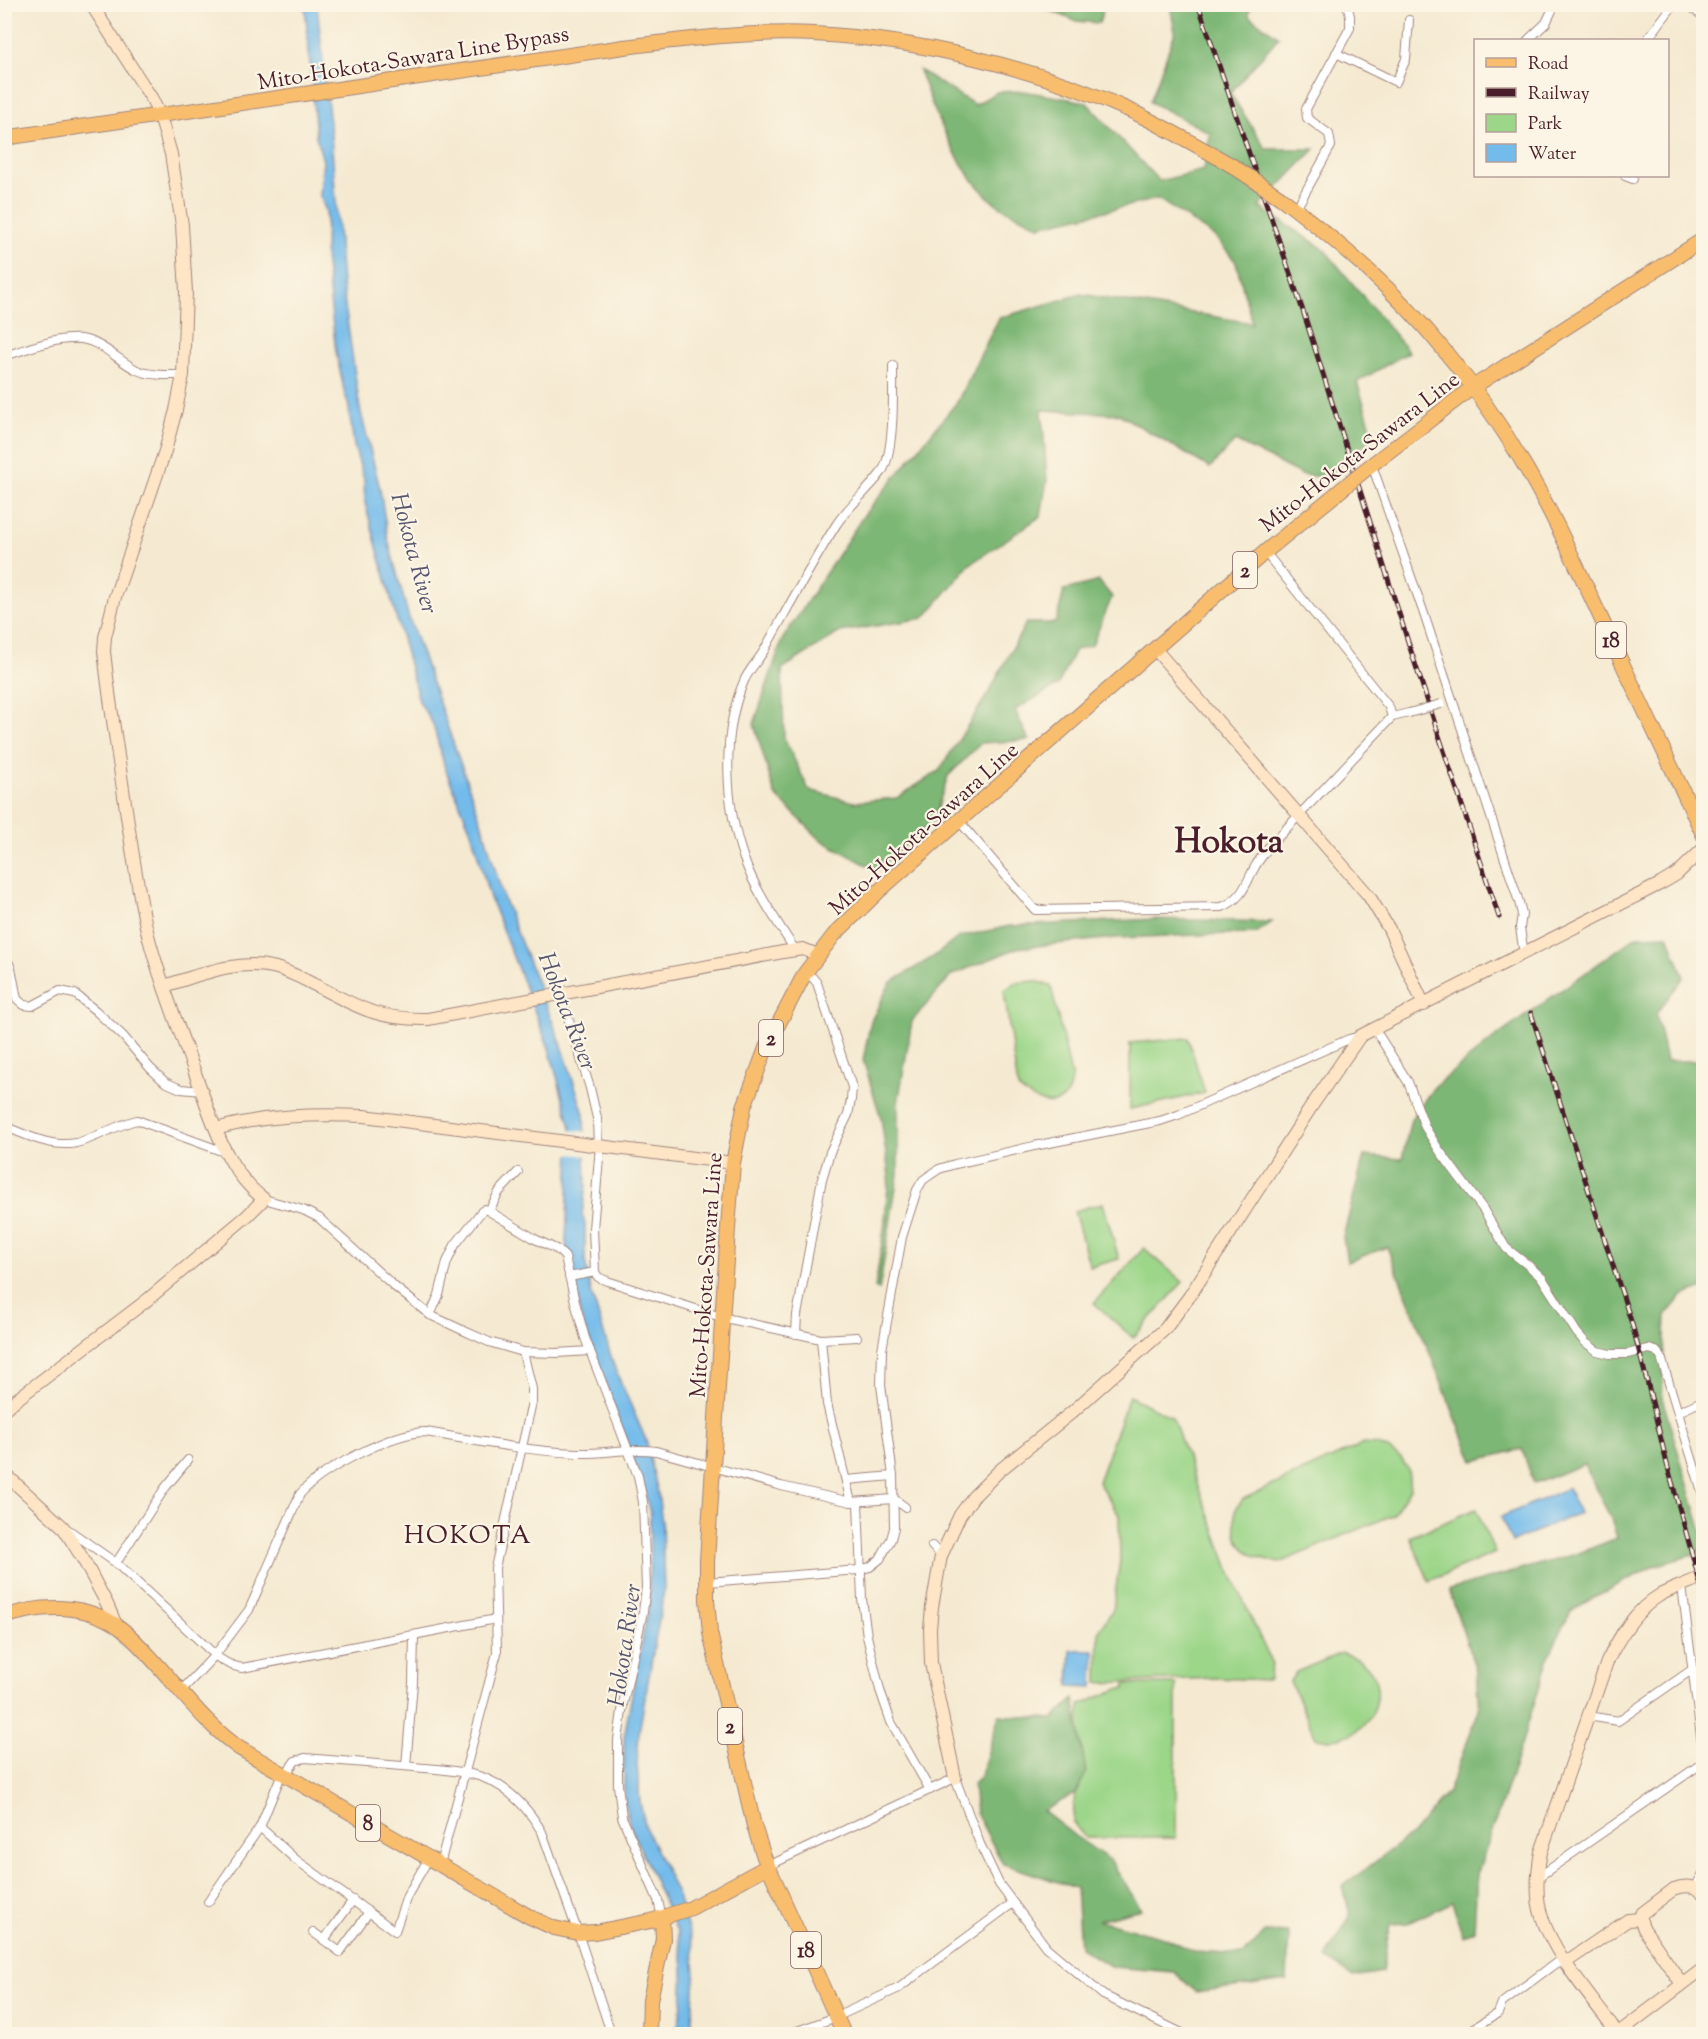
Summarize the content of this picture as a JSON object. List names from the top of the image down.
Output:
{
  "streets": {
    "main road": [
      "Mito-Hokota-Sawara Line Bypass",
      "Mito-Hokota-Sawara Line",
      "2",
      "18",
      "8"
    ]
  },
  "crossings": [
    ["Mito-Hokota-Sawara Line Bypass", "Mito-Hokota-Sawara Line"],
    ["Mito-Hokota-Sawara Line Bypass", "18"],
    ["Mito-Hokota-Sawara Line", "18"]
  ],
  "districts": ["Hokota", "HOKOTA"],
  "water": ["Hokota River"],
  "legend": [
    "Road",
    "Railway",
    "Park",
    "Water"
  ]
}
